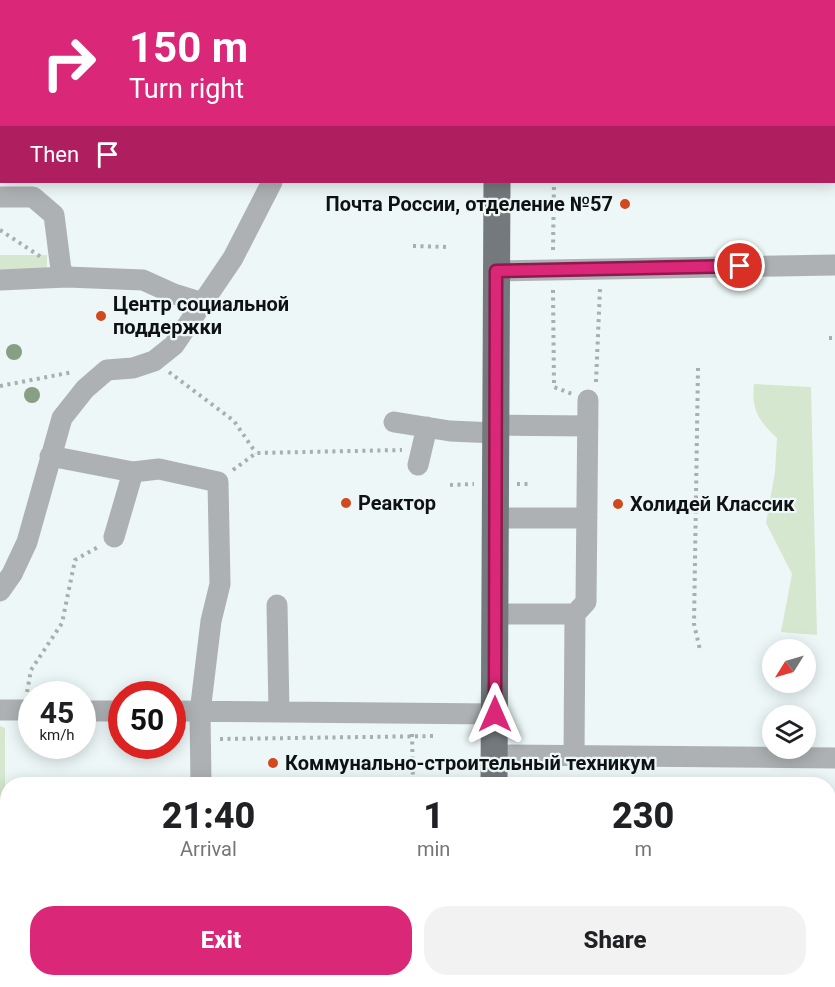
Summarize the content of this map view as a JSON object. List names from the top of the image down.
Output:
{
  "places": [
    "Почта России, отделение №57",
    "Центр социальной поддержки",
    "Реактор",
    "Холидей Классик",
    "Коммунально-строительный техникум"
  ],
  "north": "bottom left",
  "page": {
    "turn": ["150 m", "Turn right"],
    "then": "Then",
    "speed": "45 km/h",
    "limit": "50",
    "eta": [
      "21:40",
      "Arrival",
      "1",
      "min",
      "230",
      "m"
    ],
    "buttons": ["Exit", "Share"]
  }
}
